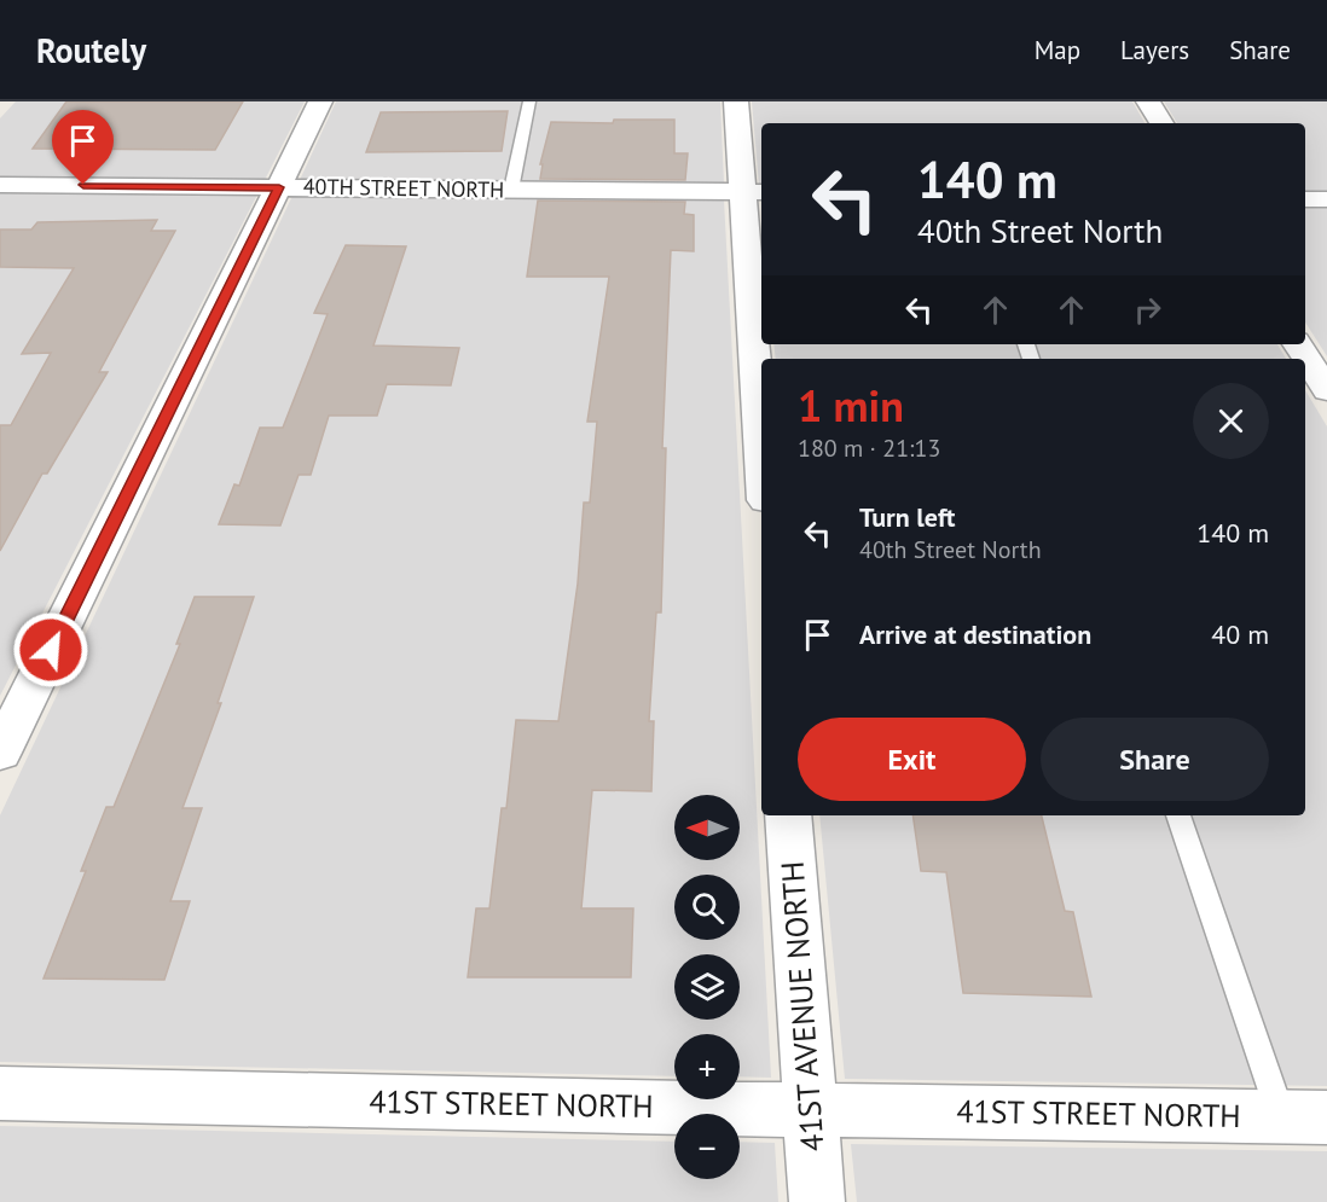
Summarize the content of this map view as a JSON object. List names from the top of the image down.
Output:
{
  "streets": {
    "street": ["40TH STREET NORTH", "41ST AVENUE NORTH", "41ST STREET NORTH"]
  },
  "crossings": [
    ["41ST AVENUE NORTH", "41ST STREET NORTH"]
  ],
  "north": "left",
  "page": {
    "header": "Routely",
    "nav": ["Map", "Layers", "Share"],
    "turn": ["140 m", "40th Street North"],
    "heading": ["1 min", "180 m · 21:13"],
    "list": [
      {
        "name": "Turn left",
        "note": "40th Street North",
        "value": "140 m"
      },
      {
        "name": "Arrive at destination",
        "value": "40 m"
      }
    ],
    "buttons": ["Exit", "Share"],
    "map_buttons": ["+", "−"]
  }
}
